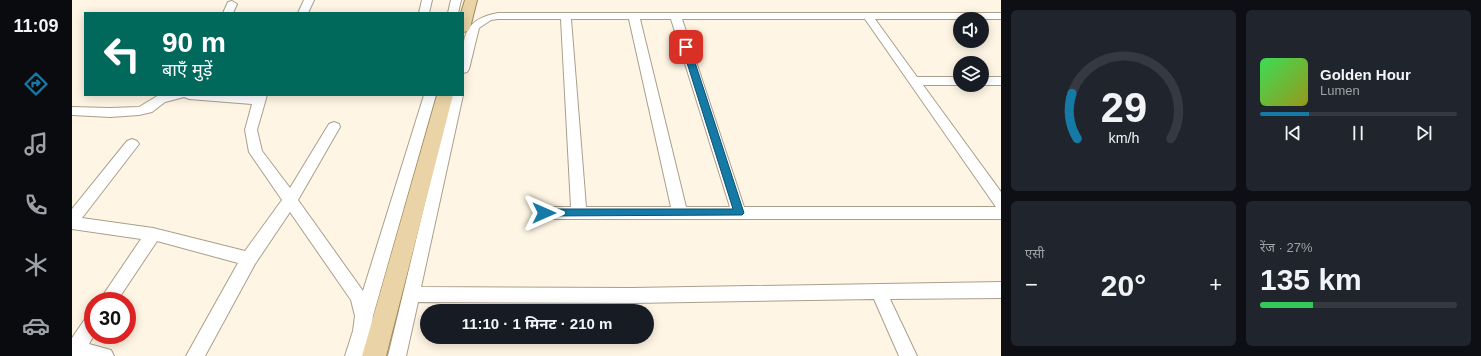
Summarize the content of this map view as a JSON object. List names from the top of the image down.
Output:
{
  "page": {
    "tabs": "11:09",
    "turn": ["90 m", "बाएँ मुड़ें"],
    "song": ["Golden Hour", "Lumen"],
    "tile": [
      "एसी",
      ["रेंज · 27%", "135 km"]
    ],
    "heat": ["−", "20°", "+"],
    "limit": "30",
    "trip": "11:10 · 1 मिनट · 210 m",
    "gauge": ["29", "km/h"]
  }
}
